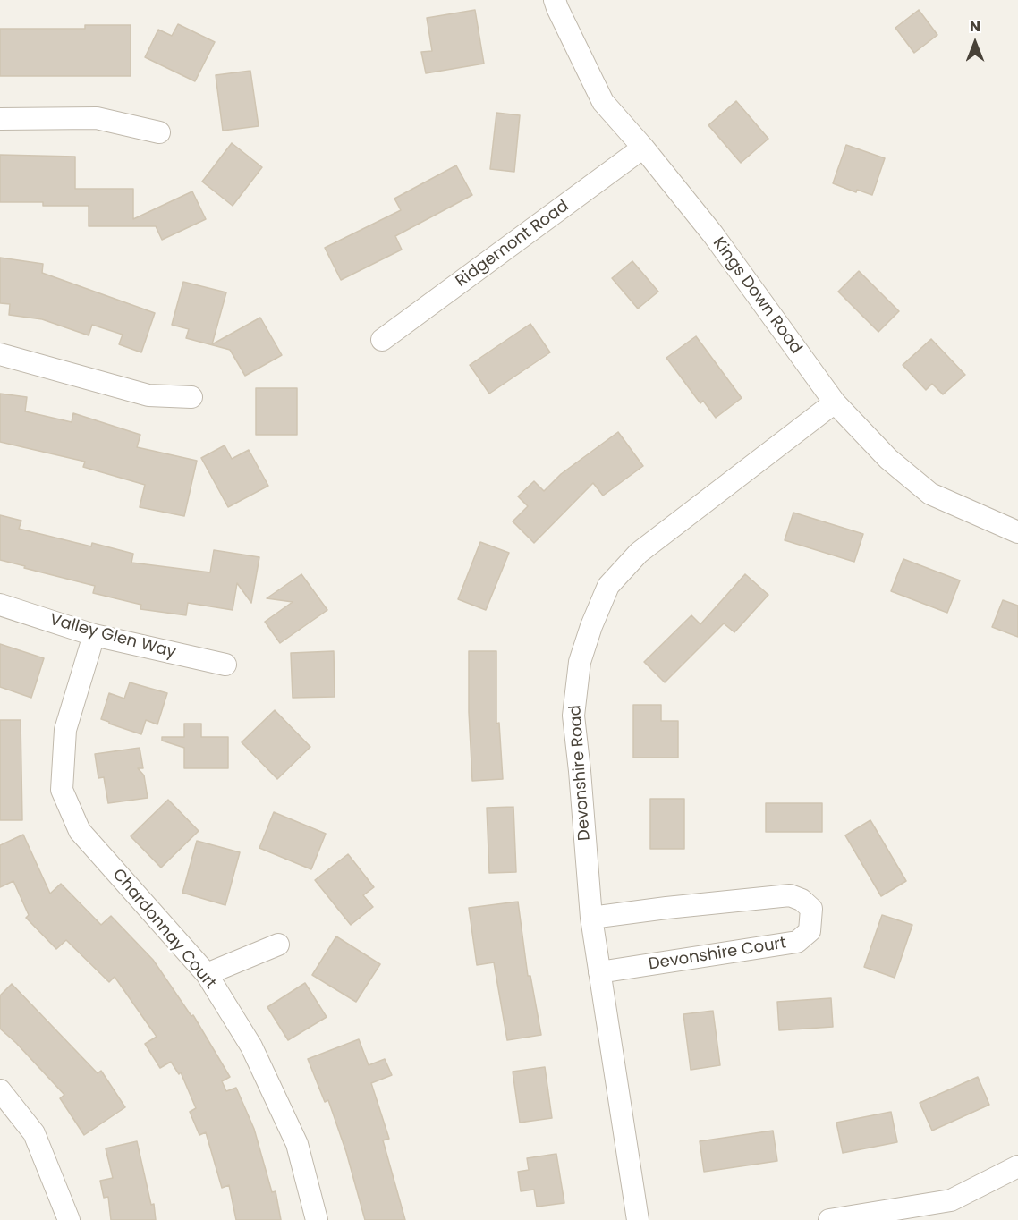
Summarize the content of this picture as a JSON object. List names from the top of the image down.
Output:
{
  "streets": {
    "street": [
      "Ridgemont Road",
      "Kings Down Road",
      "Valley Glen Way",
      "Devonshire Road",
      "Chardonnay Court",
      "Devonshire Court"
    ]
  },
  "crossings": [
    ["Ridgemont Road", "Kings Down Road"],
    ["Kings Down Road", "Devonshire Road"],
    ["Valley Glen Way", "Chardonnay Court"],
    ["Devonshire Road", "Devonshire Court"]
  ],
  "north": "top"
}
